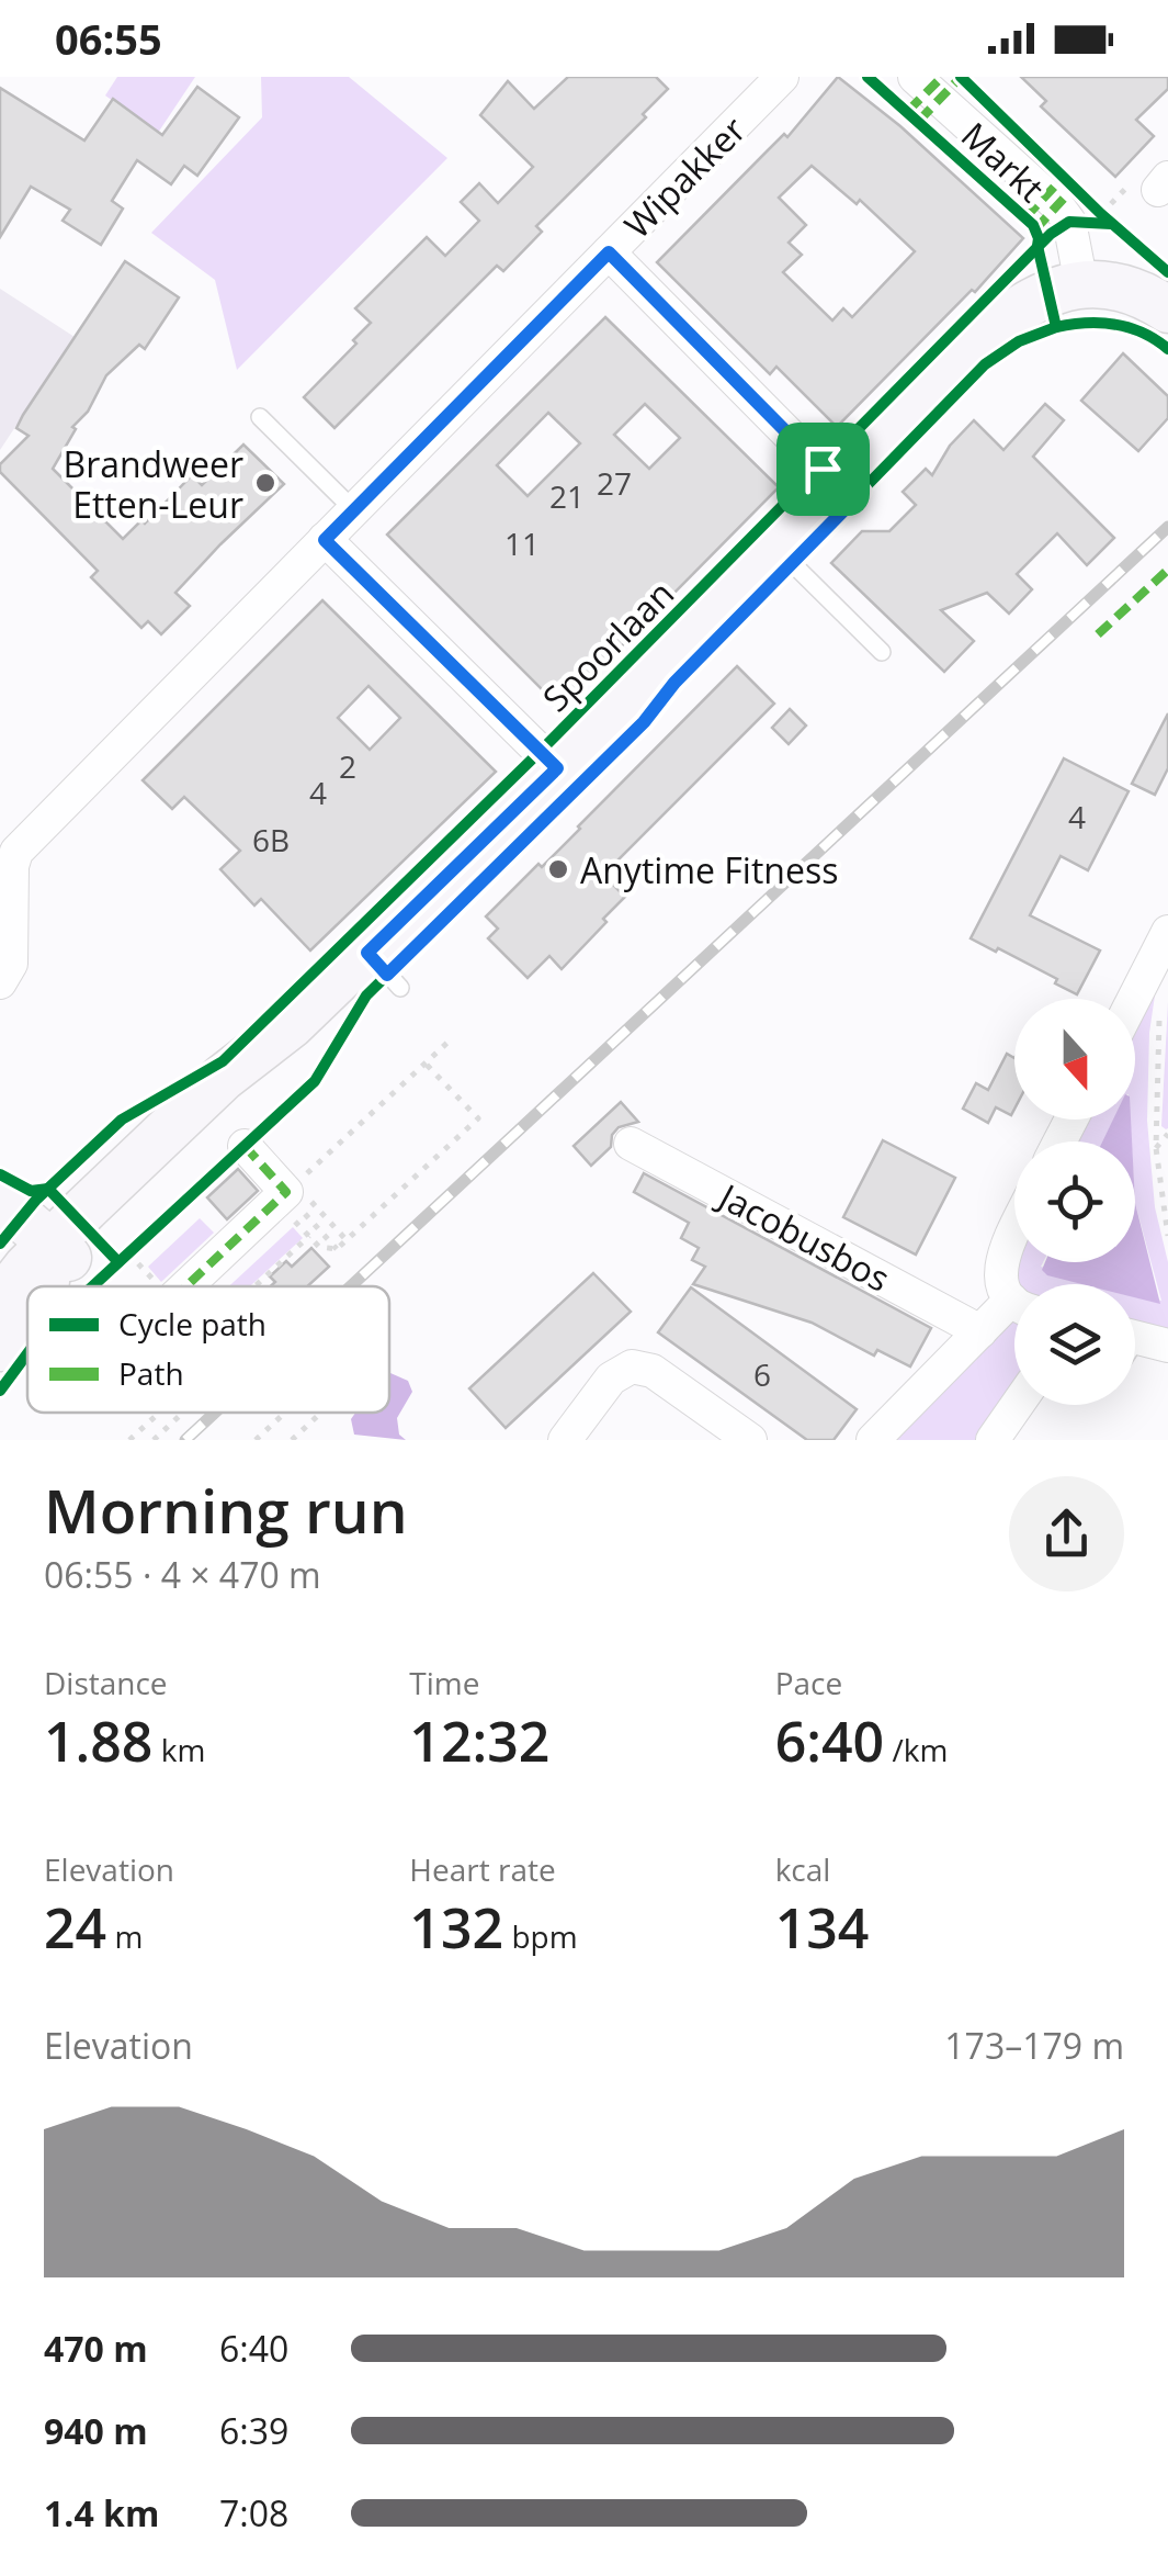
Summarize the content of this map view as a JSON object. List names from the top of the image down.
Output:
{
  "streets": {
    "street": [
      "Markt",
      "Wipakker",
      "Spoorlaan",
      "Jacobusbos"
    ]
  },
  "crossings": [
    ["Markt", "Spoorlaan"]
  ],
  "places": ["Brandweer Etten-Leur", "Anytime Fitness"],
  "house_numbers": [
    "27",
    "21",
    "11",
    "2",
    "4",
    "4",
    "6B",
    "6"
  ],
  "legend": ["Cycle path", "Path"],
  "north": "bottom",
  "page": {
    "status": "06:55",
    "heading": ["Morning run", "06:55 · 4 × 470 m"],
    "stats": [
      ["Distance", "1.88 km"],
      ["Time", "12:32"],
      ["Pace", "6:40 /km"],
      ["Elevation", "24 m"],
      ["Heart rate", "132 bpm"],
      ["kcal", "134"]
    ],
    "chart": ["Elevation", "173–179 m"],
    "list": [
      {
        "name": "470 m",
        "note": "6:40"
      },
      {
        "name": "940 m",
        "note": "6:39"
      },
      {
        "name": "1.4 km",
        "note": "7:08"
      }
    ]
  }
}
